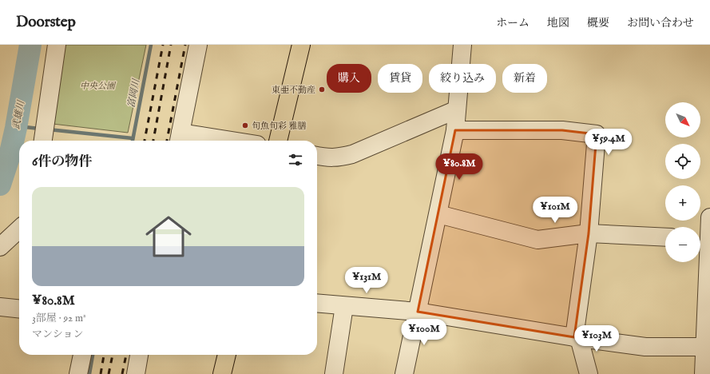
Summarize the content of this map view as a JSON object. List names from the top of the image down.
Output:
{
  "water": ["富岡川", "武雄川"],
  "parks": ["中央公園"],
  "places": ["東亜不動産", "旬魚旬彩 雅膳"],
  "north": "bottom right",
  "page": {
    "header": "Doorstep",
    "nav": [
      "ホーム",
      "地図",
      "概要",
      "お問い合わせ"
    ],
    "chip": [
      "購入",
      "賃貸",
      "絞り込み",
      "新着"
    ],
    "map_buttons": ["+", "−"],
    "price": [
      "¥59.4M",
      "¥80.8M",
      "¥101M",
      "¥131M",
      "¥100M",
      "¥103M"
    ],
    "heading": "6件の物件",
    "list": [
      {
        "name": "¥80.8M",
        "note": "3部屋 · 92 m² · マンション"
      }
    ]
  }
}
